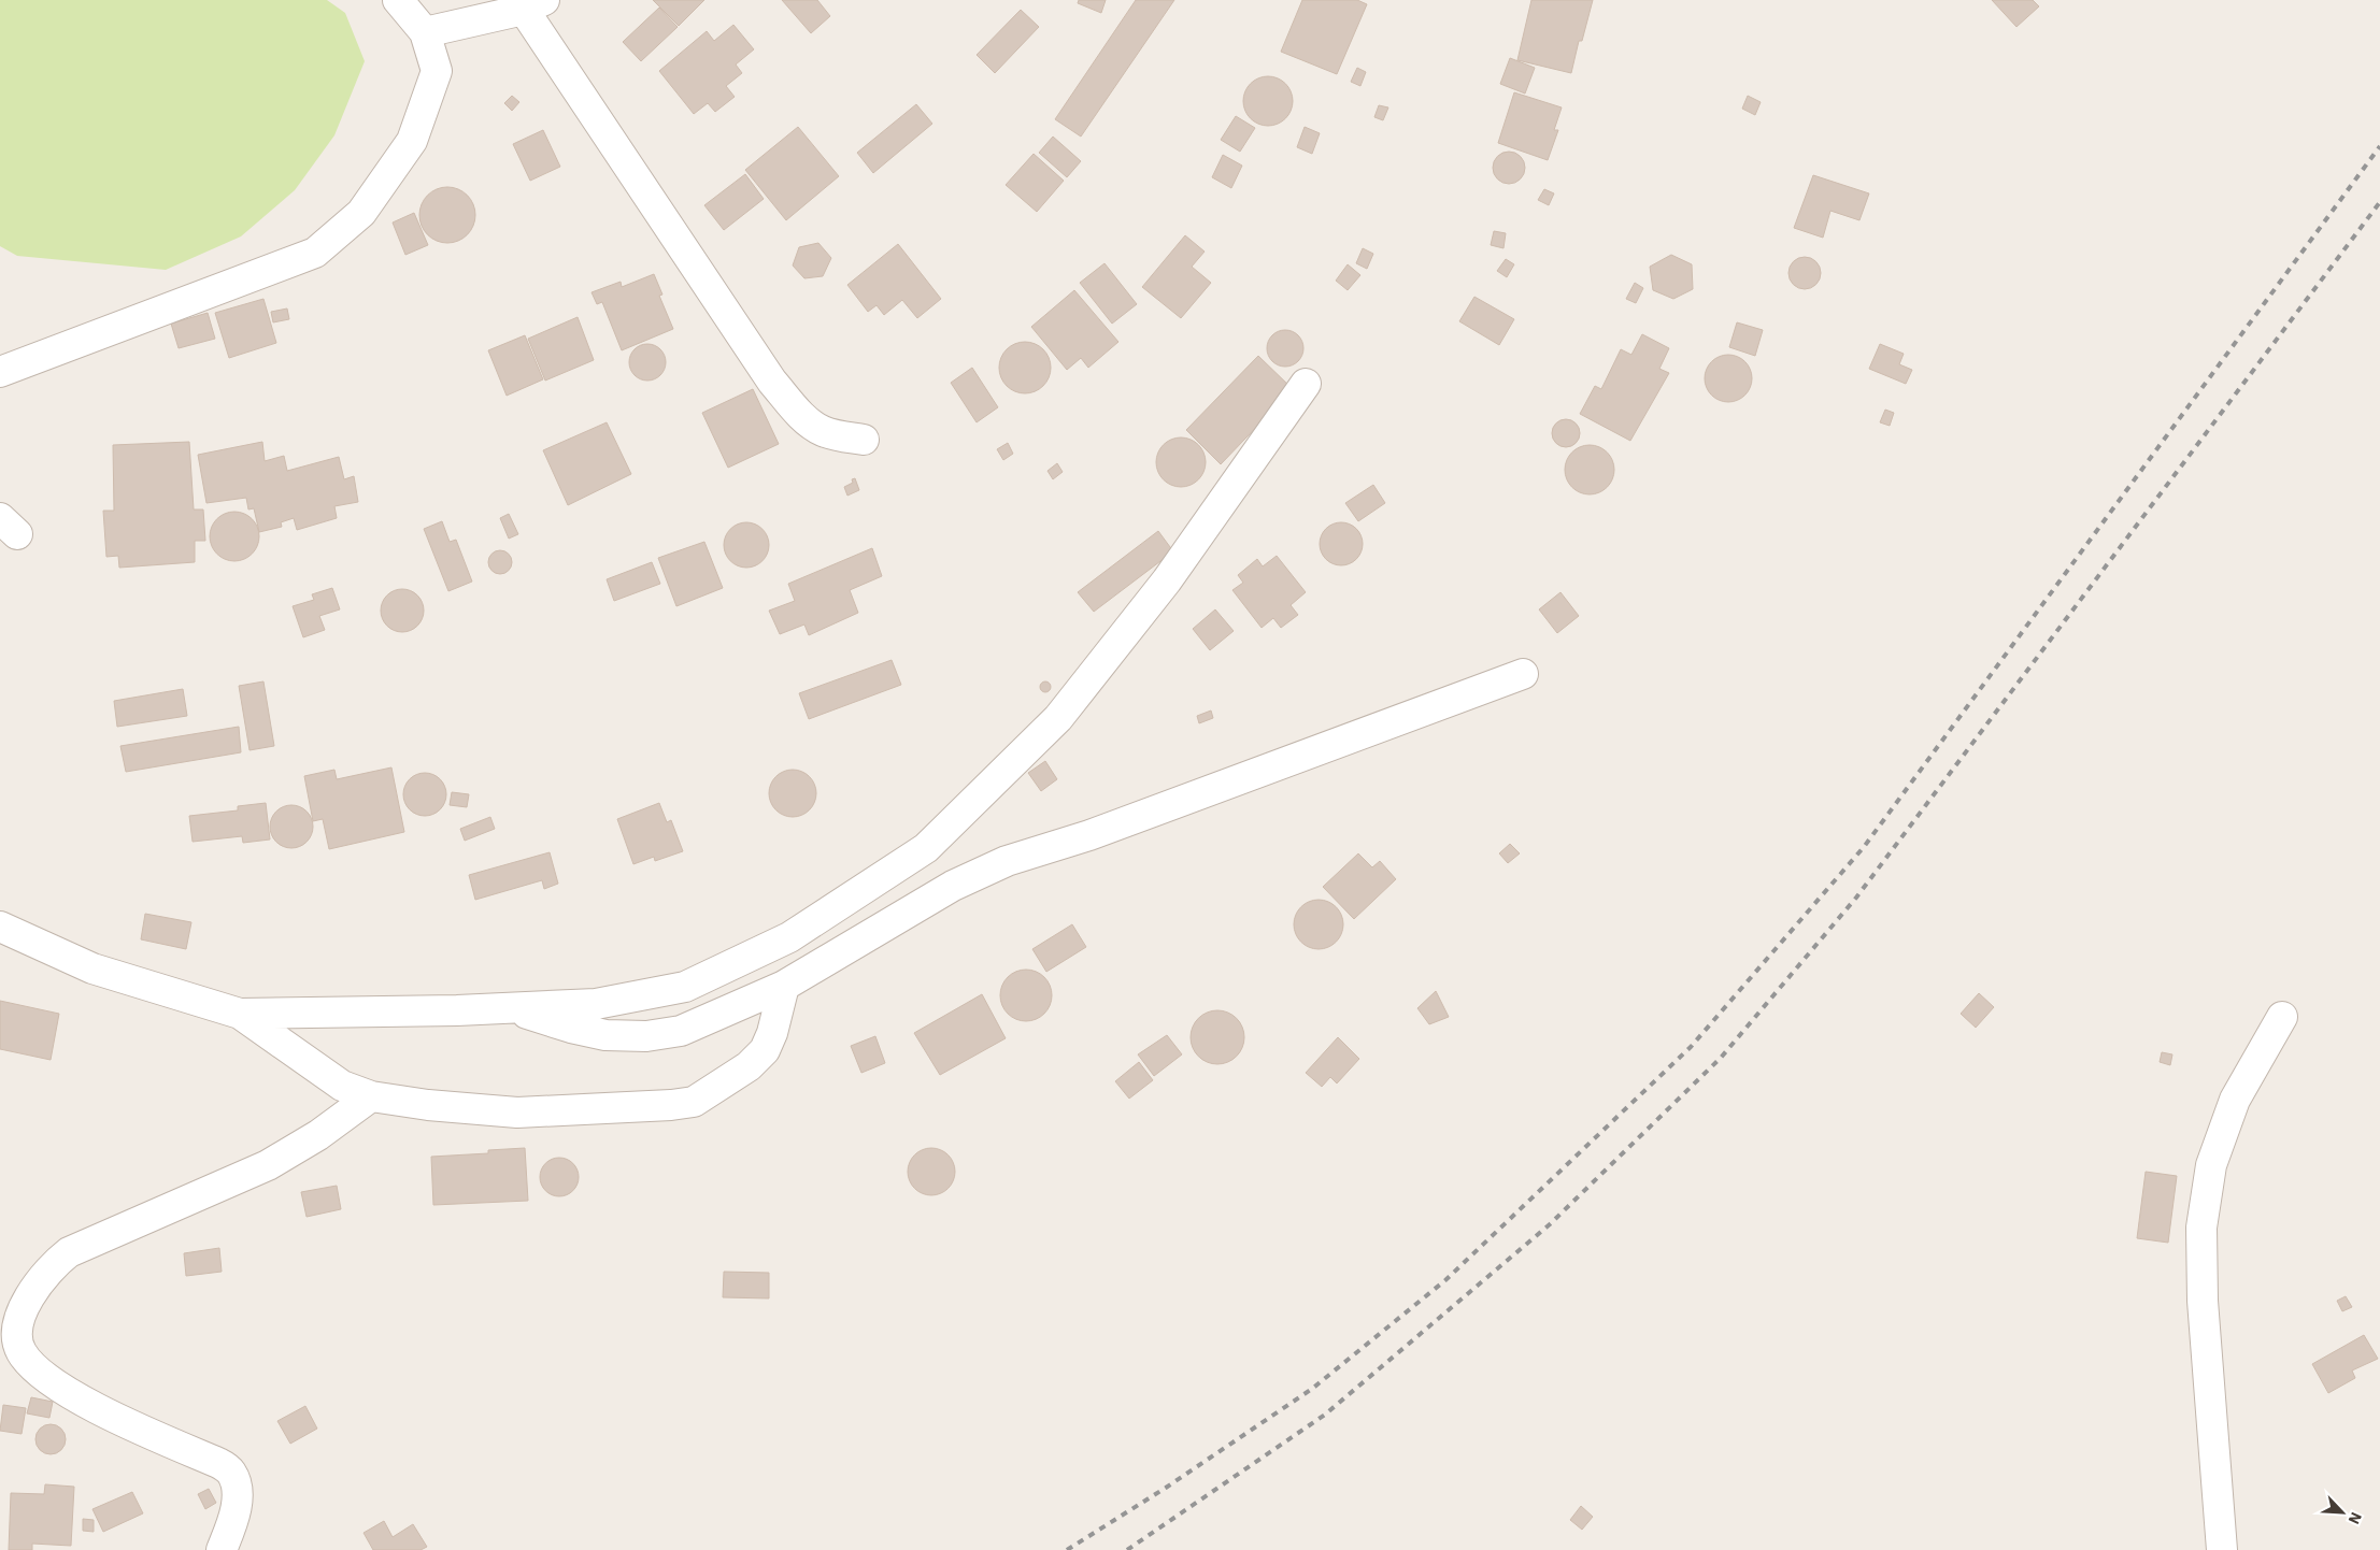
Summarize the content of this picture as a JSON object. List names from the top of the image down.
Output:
{
  "north": "bottom right"
}
